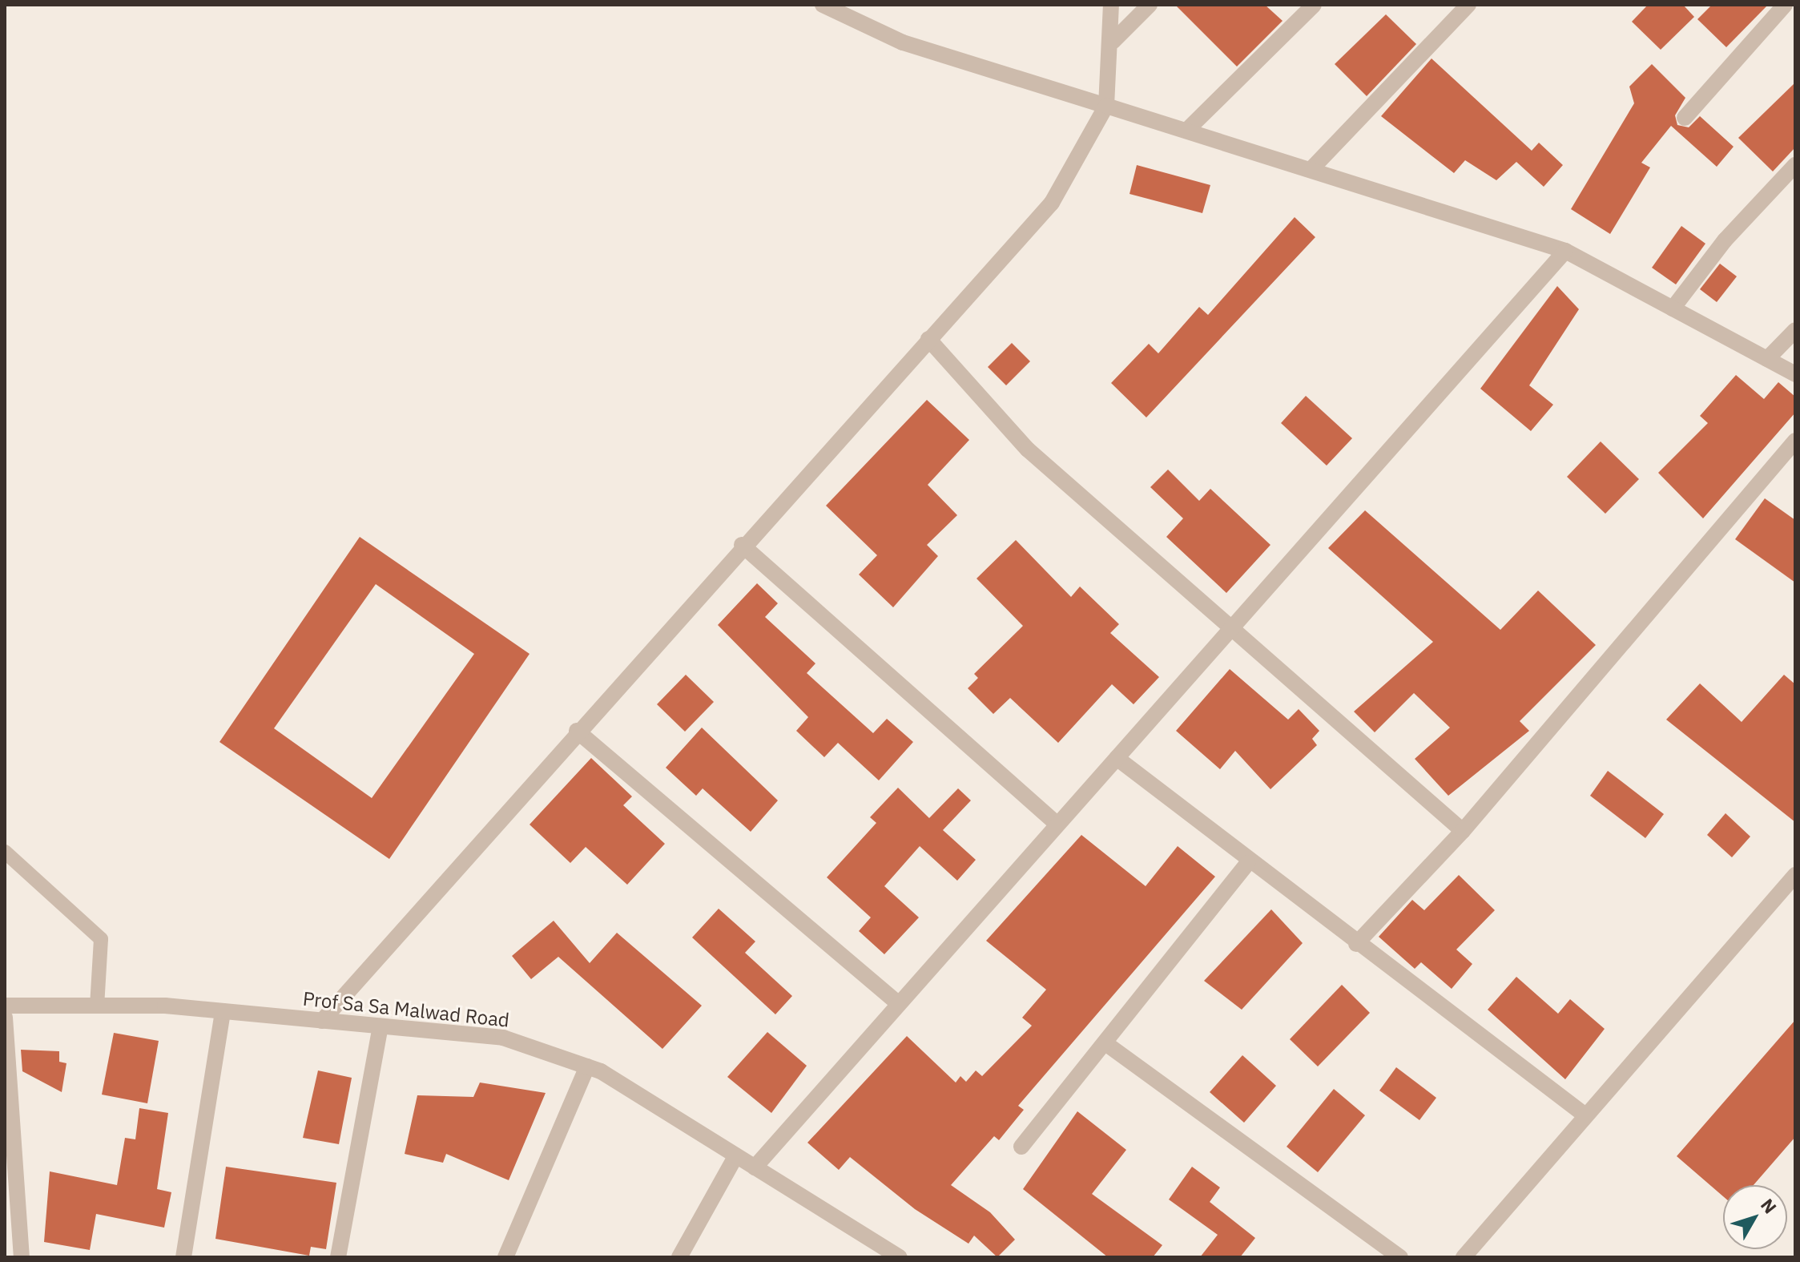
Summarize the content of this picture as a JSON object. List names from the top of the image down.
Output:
{
  "streets": {
    "street": ["Prof Sa Sa Malwad Road"]
  },
  "north": "top right"
}
